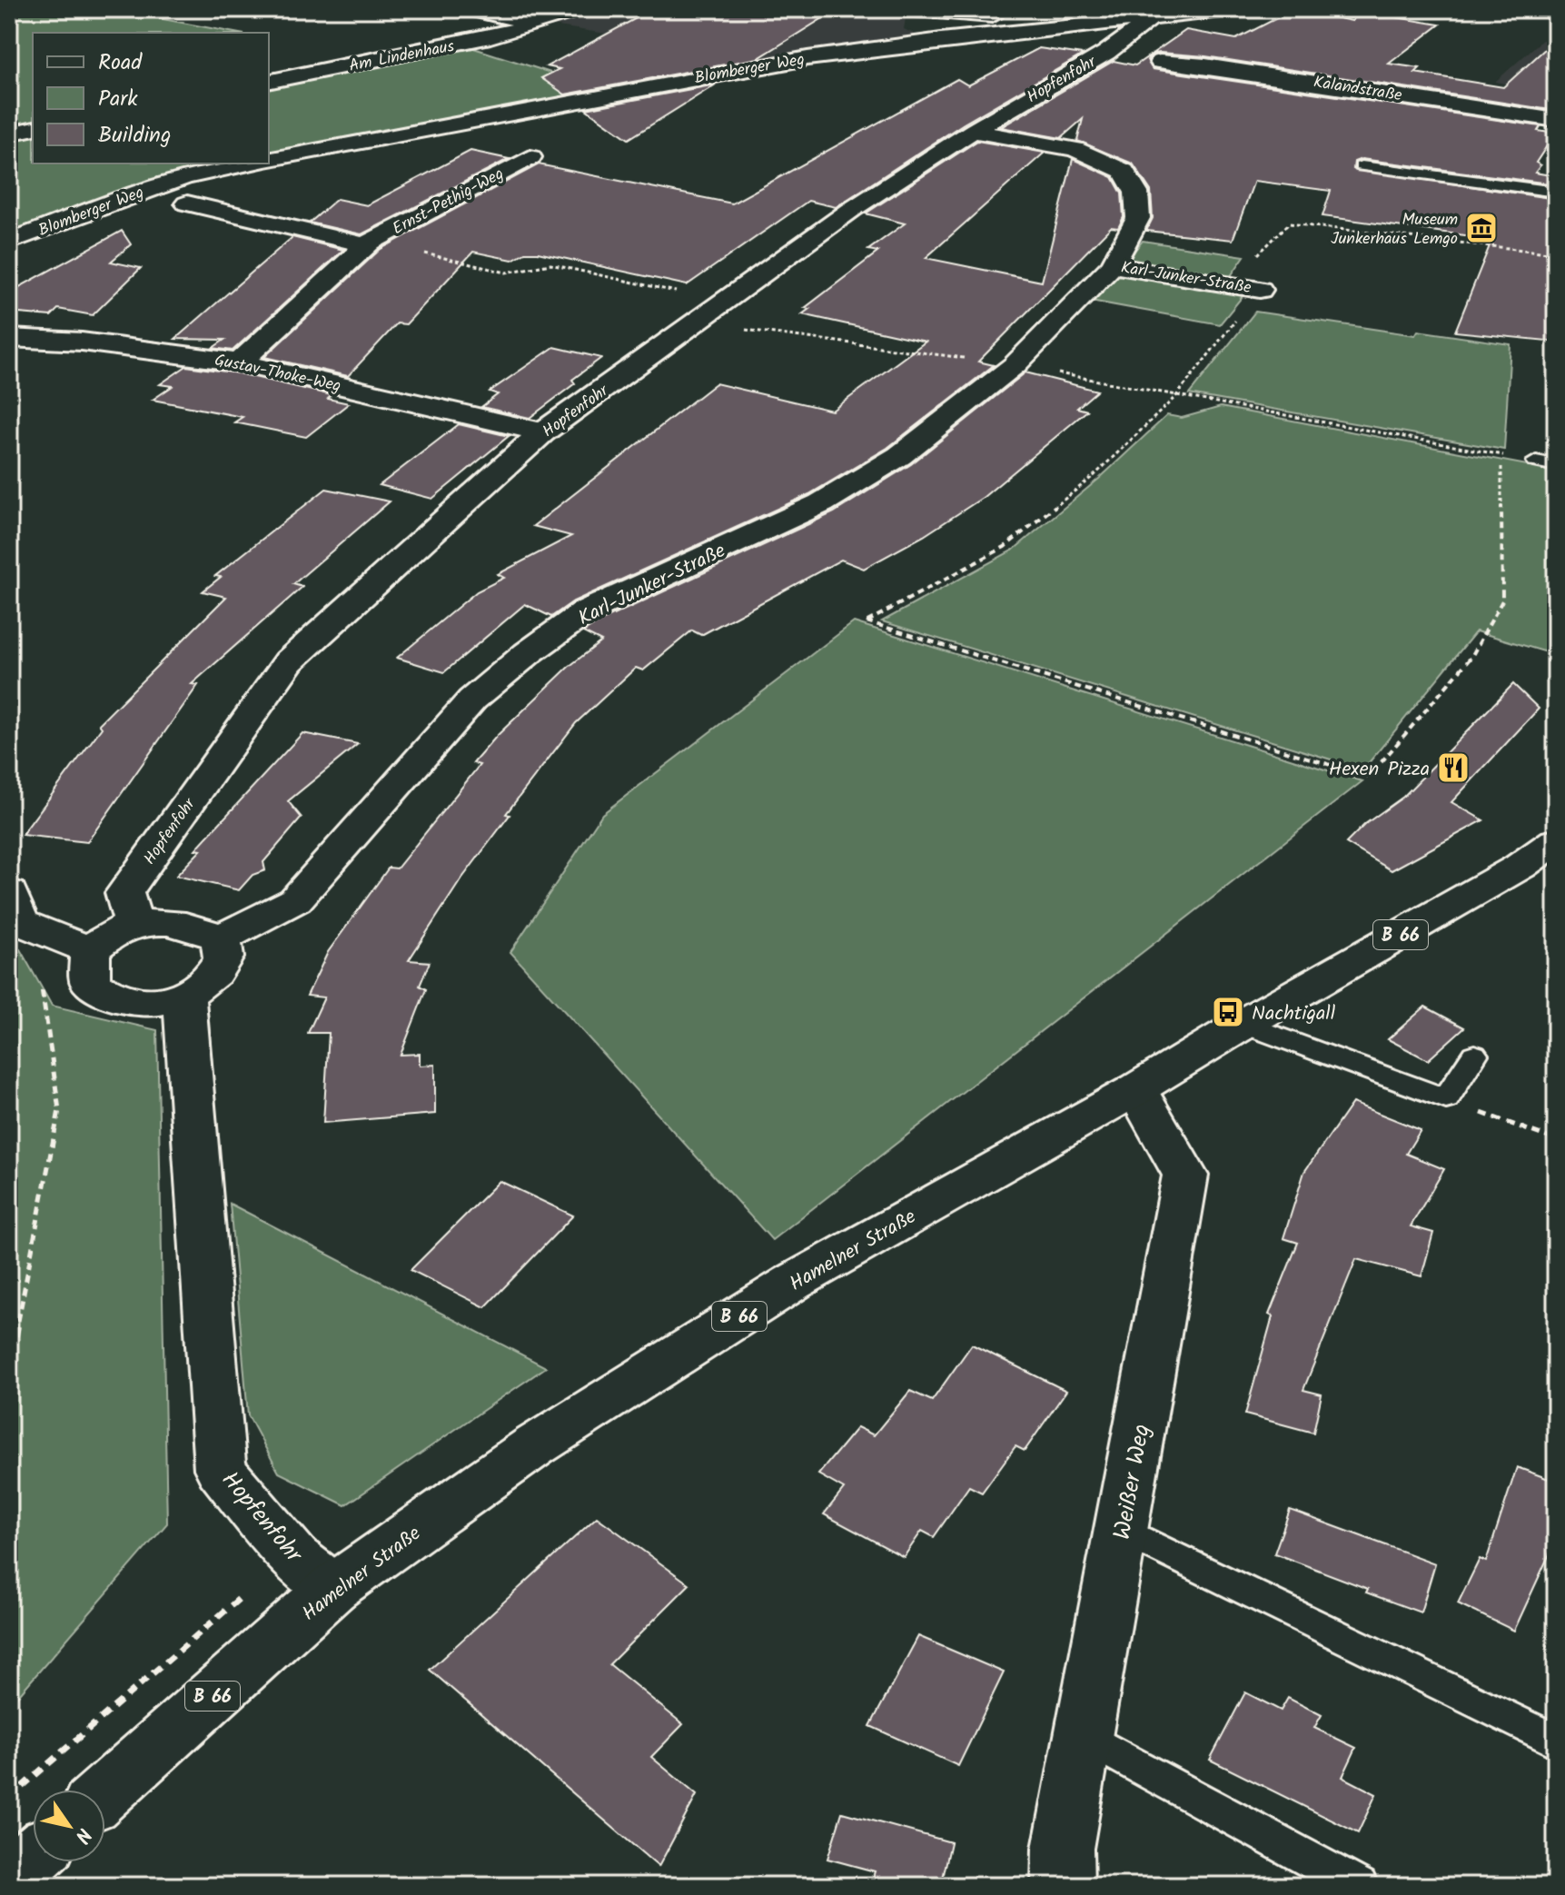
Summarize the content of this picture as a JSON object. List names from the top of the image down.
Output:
{
  "streets": {
    "street": [
      "Am Lindenhaus",
      "Blomberger Weg",
      "Hopfenfohr",
      "Kalandstraße",
      "Ernst-Pethig-Weg",
      "Karl-Junker-Straße",
      "Gustav-Thoke-Weg",
      "B 66",
      "Hamelner Straße",
      "Weißer Weg"
    ]
  },
  "crossings": [
    ["Blomberger Weg", "Hopfenfohr"],
    ["Hopfenfohr", "Karl-Junker-Straße"],
    ["Hopfenfohr", "Gustav-Thoke-Weg"],
    ["Hopfenfohr", "Hamelner Straße"],
    ["Ernst-Pethig-Weg", "Gustav-Thoke-Weg"],
    ["Hamelner Straße", "Weißer Weg"]
  ],
  "places": {
    "museum": ["Museum Junkerhaus Lemgo"],
    "restaurant": ["Hexen Pizza"],
    "bus stop": ["Nachtigall"]
  },
  "legend": ["Road", "Park", "Building"],
  "north": "bottom right"
}
